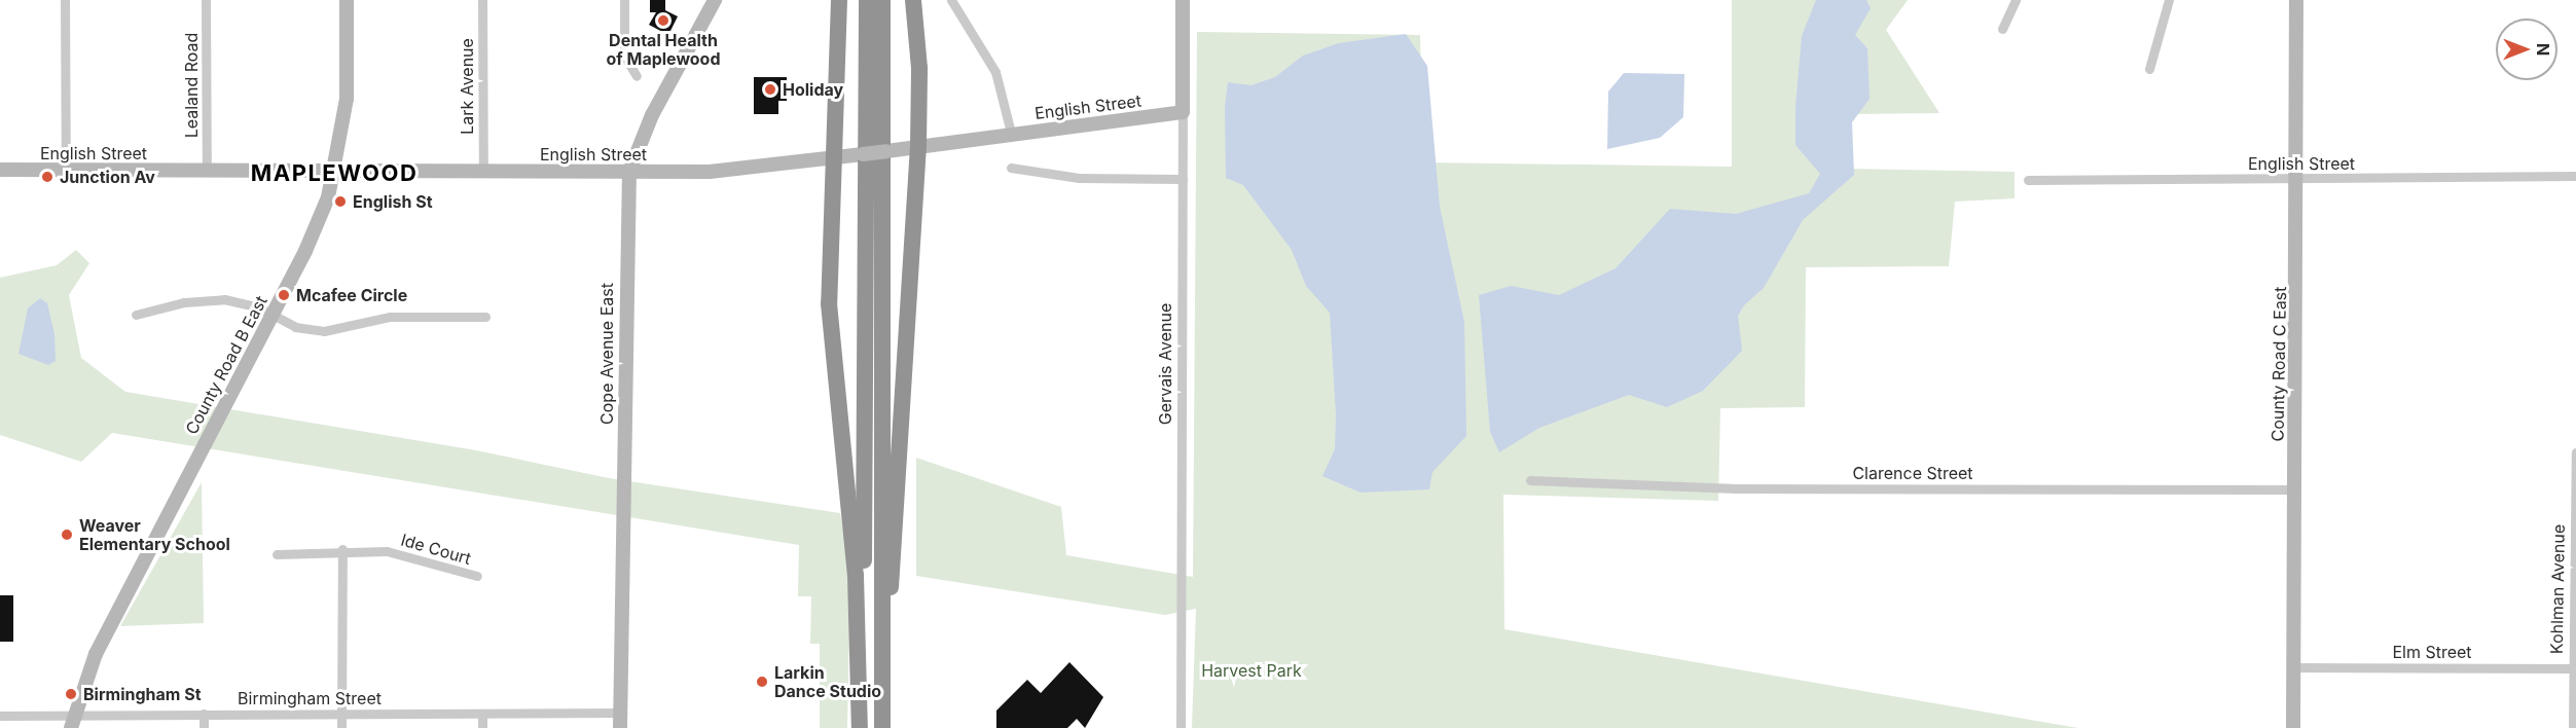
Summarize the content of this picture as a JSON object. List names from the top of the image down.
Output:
{
  "streets": {
    "street": [
      "Lealand Road",
      "Lark Avenue",
      "English Street",
      "Cope Avenue East",
      "Gervais Avenue",
      "County Road C East",
      "County Road B East",
      "Clarence Street",
      "Ide Court",
      "Kohlman Avenue",
      "Elm Street",
      "Birmingham Street"
    ]
  },
  "crossings": [
    ["Lealand Road", "English Street"],
    ["Lark Avenue", "English Street"],
    ["English Street", "Cope Avenue East"],
    ["English Street", "Gervais Avenue"],
    ["English Street", "County Road C East"],
    ["English Street", "County Road B East"],
    ["Cope Avenue East", "Birmingham Street"],
    ["County Road C East", "Clarence Street"],
    ["County Road C East", "Elm Street"],
    ["County Road B East", "Birmingham Street"],
    ["Kohlman Avenue", "Elm Street"]
  ],
  "districts": ["MAPLEWOOD"],
  "parks": ["Harvest Park"],
  "places": [
    "Dental Health of Maplewood",
    "Holiday",
    "Junction Av",
    "English St",
    "Mcafee Circle",
    "Weaver Elementary School",
    "Larkin Dance Studio",
    "Birmingham St"
  ],
  "north": "right"
}
